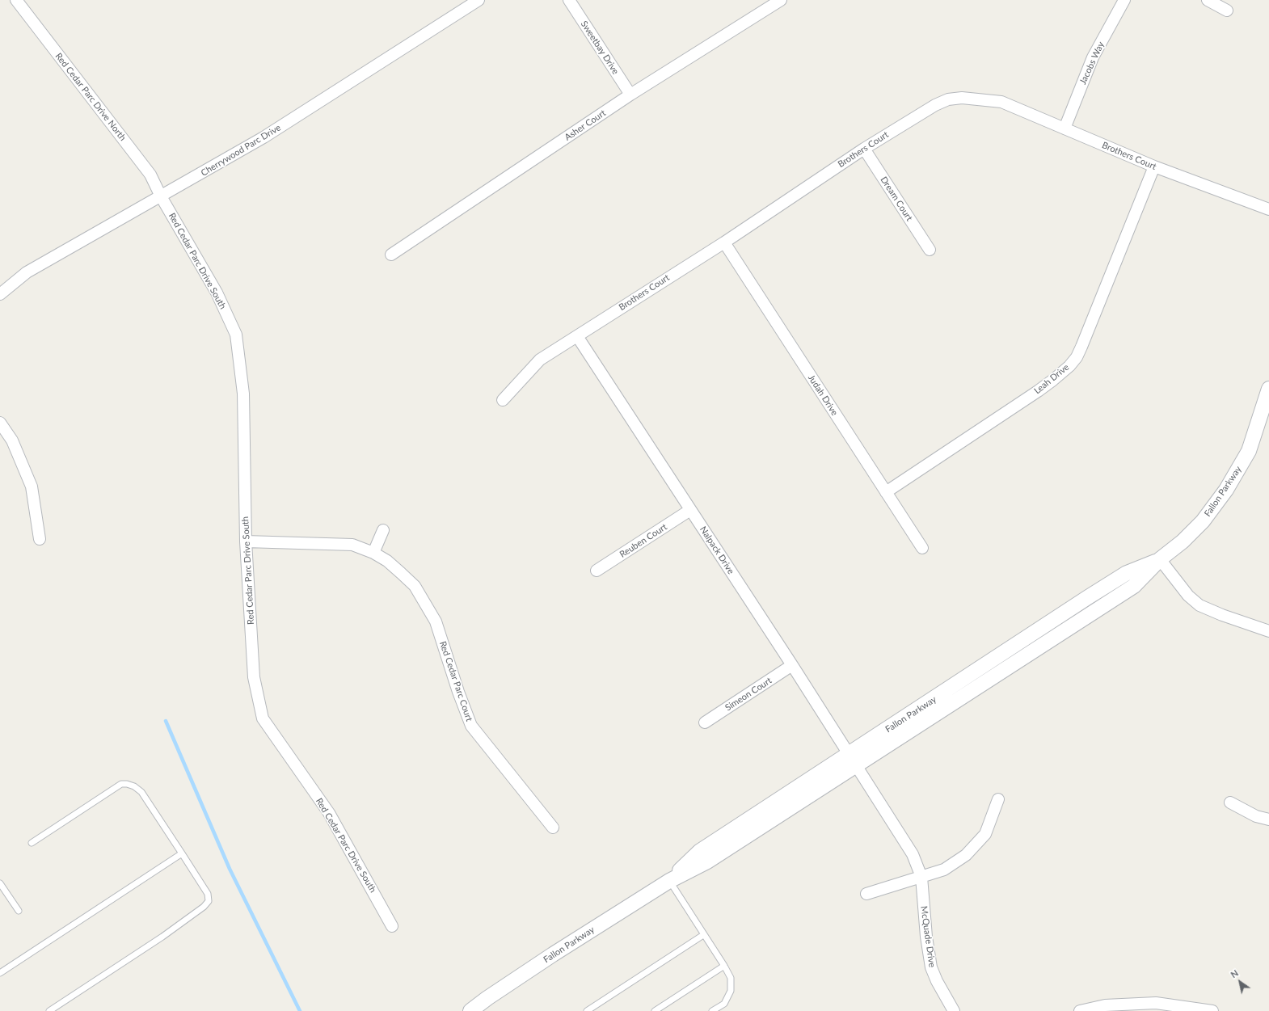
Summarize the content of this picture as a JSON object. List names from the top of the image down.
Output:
{
  "streets": {
    "street": [
      "Sweetbay Drive",
      "Jacobs Way",
      "Red Cedar Parc Drive North",
      "Asher Court",
      "Brothers Court",
      "Cherrywood Parc Drive",
      "Dream Court",
      "Red Cedar Parc Drive South",
      "Leah Drive",
      "Judah Drive",
      "Fallon Parkway",
      "Reuben Court",
      "Nalpack Drive",
      "Red Cedar Parc Court",
      "Simeon Court",
      "McQuade Drive"
    ]
  },
  "crossings": [
    ["Sweetbay Drive", "Asher Court"],
    ["Jacobs Way", "Brothers Court"],
    ["Red Cedar Parc Drive North", "Cherrywood Parc Drive"],
    ["Red Cedar Parc Drive North", "Red Cedar Parc Drive South"],
    ["Brothers Court", "Dream Court"],
    ["Brothers Court", "Leah Drive"],
    ["Brothers Court", "Judah Drive"],
    ["Brothers Court", "Nalpack Drive"],
    ["Cherrywood Parc Drive", "Red Cedar Parc Drive South"],
    ["Red Cedar Parc Drive South", "Red Cedar Parc Court"],
    ["Leah Drive", "Judah Drive"],
    ["Fallon Parkway", "Nalpack Drive"],
    ["Fallon Parkway", "McQuade Drive"],
    ["Reuben Court", "Nalpack Drive"],
    ["Nalpack Drive", "Simeon Court"],
    ["Nalpack Drive", "McQuade Drive"]
  ],
  "north": "top left"
}
